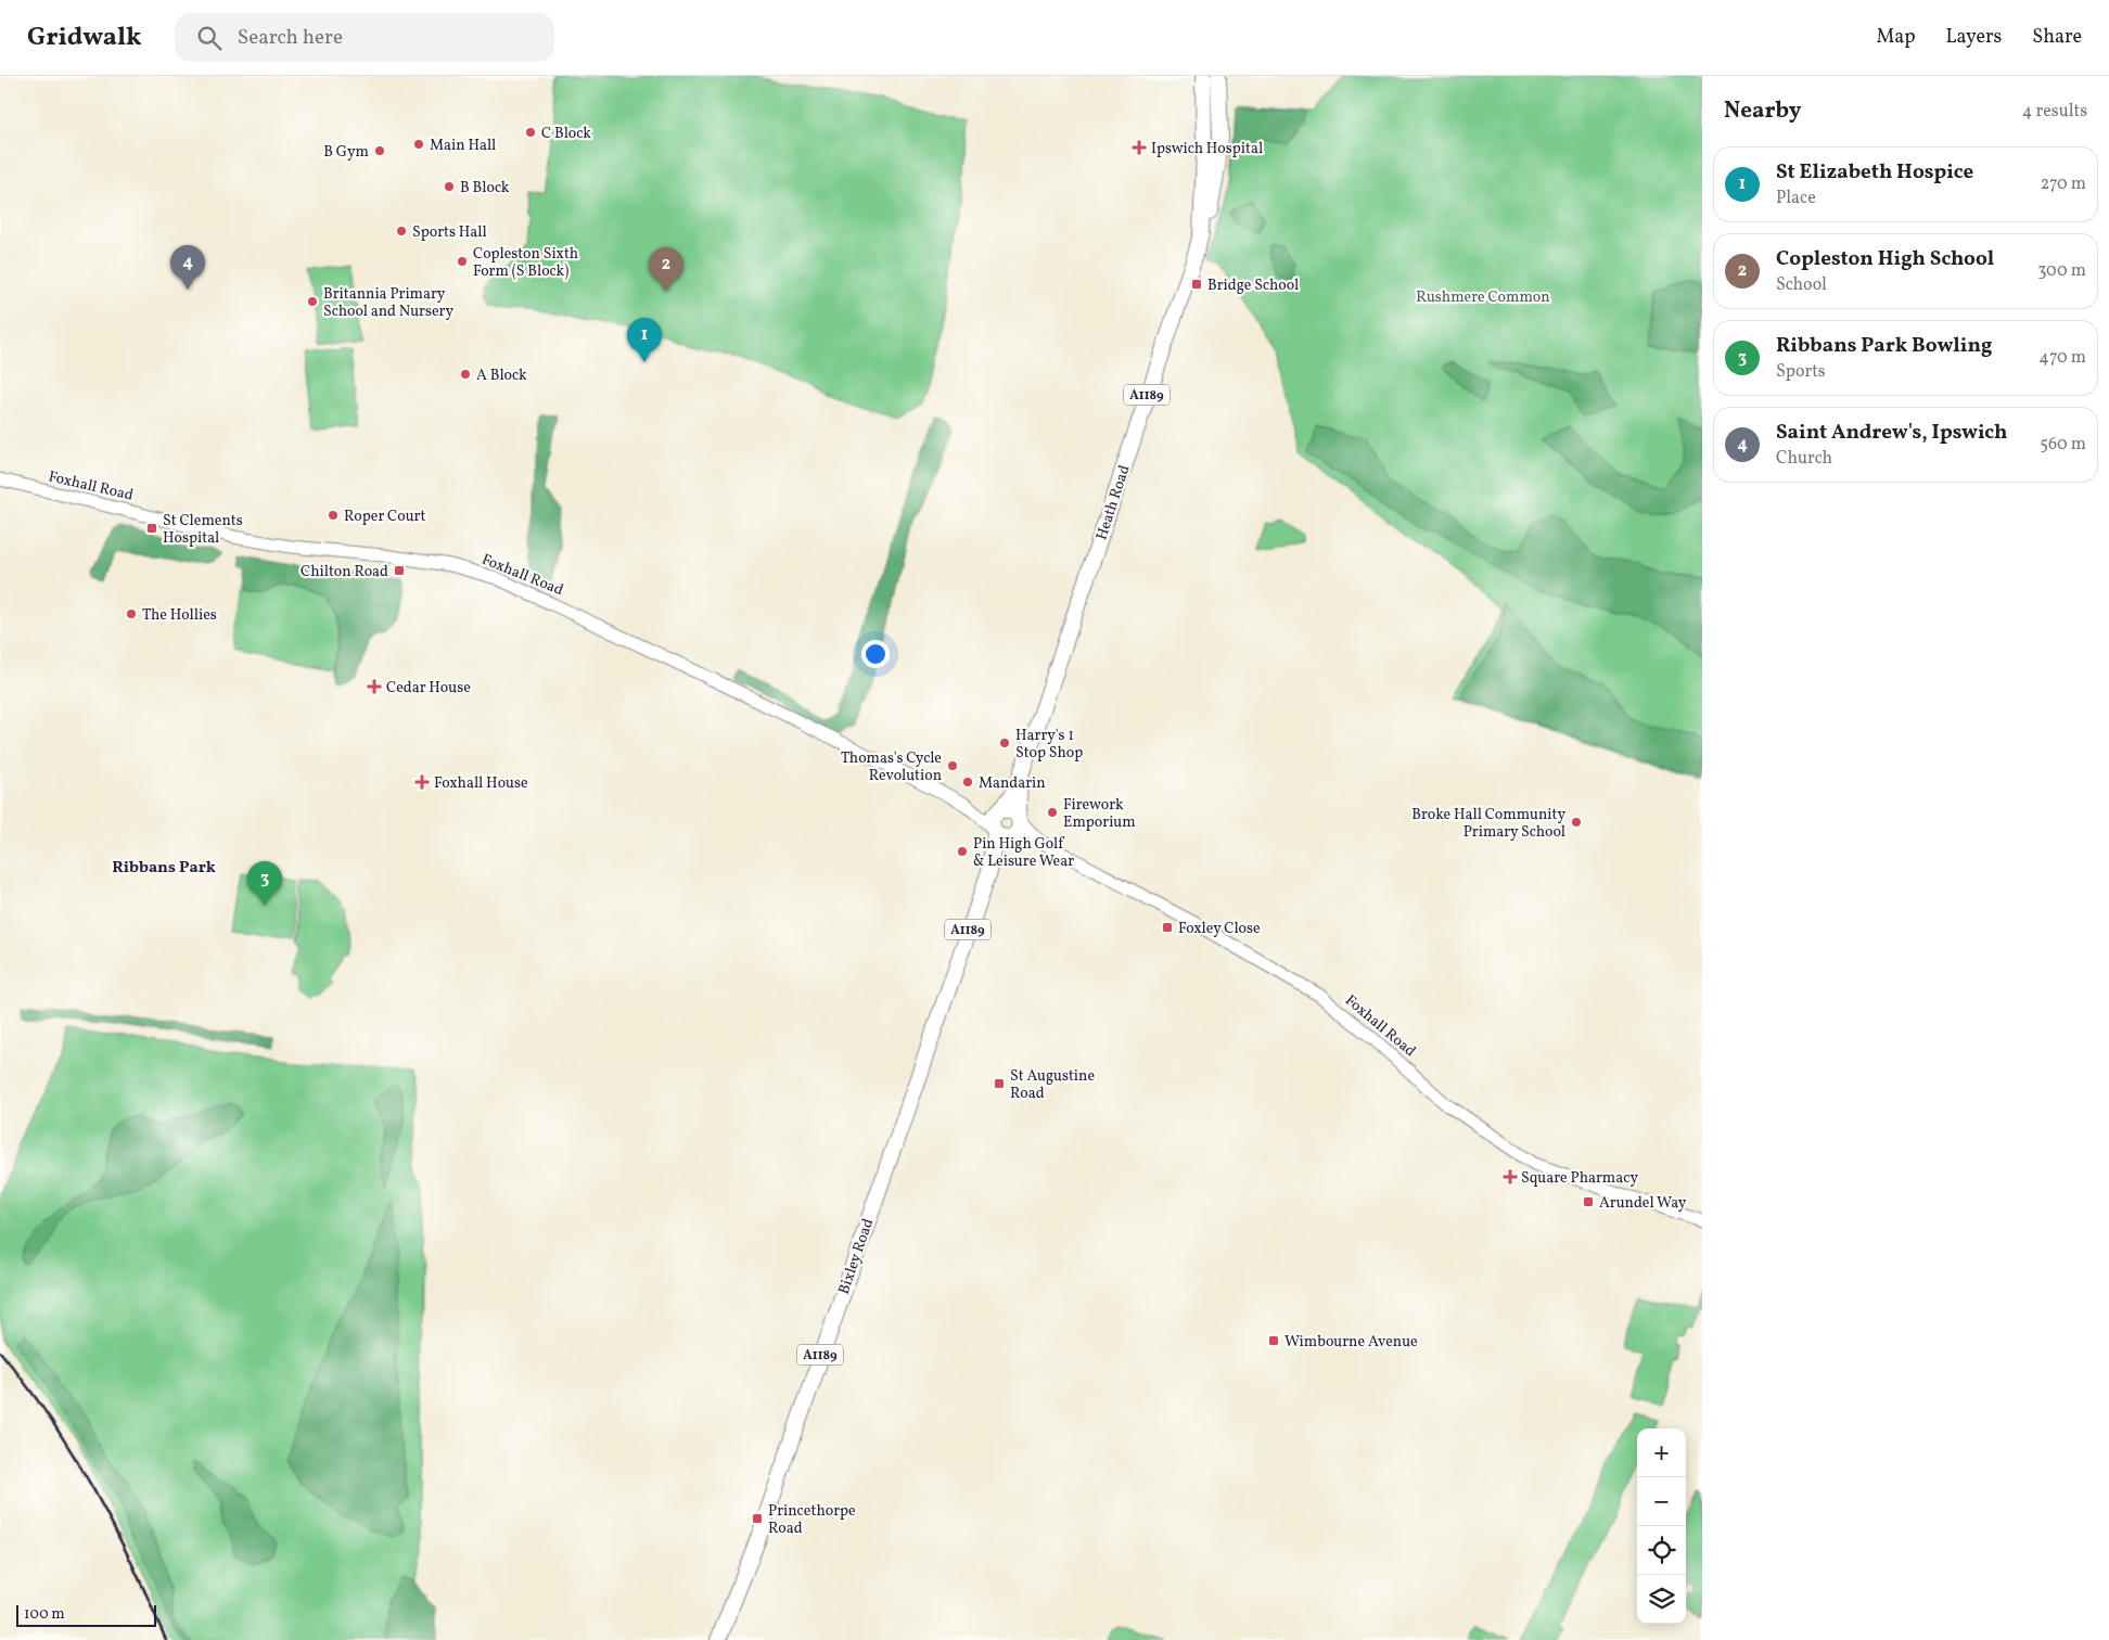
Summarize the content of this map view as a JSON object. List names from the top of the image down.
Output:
{
  "streets": {
    "main road": ["A1189", "Heath Road", "Bixley Road"],
    "street": ["Foxhall Road"]
  },
  "crossings": [
    ["Foxhall Road", "Heath Road"],
    ["Foxhall Road", "Bixley Road"],
    ["Heath Road", "Bixley Road"]
  ],
  "districts": ["Ribbans Park"],
  "parks": ["Rushmere Common"],
  "places": {
    "other": [
      "C Block",
      "Main Hall",
      "B Gym",
      "B Block",
      "Sports Hall",
      "Copleston Sixth Form (S Block)",
      "Britannia Primary School and Nursery",
      "A Block",
      "Roper Court",
      "The Hollies",
      "Harry's 1 Stop Shop",
      "Thomas's Cycle Revolution",
      "Mandarin",
      "Firework Emporium",
      "Broke Hall Community Primary School",
      "Pin High Golf & Leisure Wear"
    ],
    "health": [
      "Ipswich Hospital",
      "Cedar House",
      "Foxhall House",
      "Square Pharmacy"
    ],
    "transit": [
      "Bridge School",
      "St Clements Hospital",
      "Chilton Road",
      "Foxley Close",
      "St Augustine Road",
      "Arundel Way",
      "Wimbourne Avenue",
      "Princethorpe Road"
    ]
  },
  "scale_bar": "100 m",
  "page": {
    "header": "Gridwalk",
    "search": "Search here",
    "nav": ["Map", "Layers", "Share"],
    "heading": ["Nearby", "4 results"],
    "list": [
      {
        "mark": "1",
        "name": "St Elizabeth Hospice",
        "note": "Place",
        "value": "270 m"
      },
      {
        "mark": "2",
        "name": "Copleston High School",
        "note": "School",
        "value": "300 m"
      },
      {
        "mark": "3",
        "name": "Ribbans Park Bowling",
        "note": "Sports",
        "value": "470 m"
      },
      {
        "mark": "4",
        "name": "Saint Andrew's, Ipswich",
        "note": "Church",
        "value": "560 m"
      }
    ],
    "pins": [
      "4",
      "2",
      "1",
      "3"
    ],
    "map_buttons": ["+", "−"],
    "scale": "100 m"
  }
}
